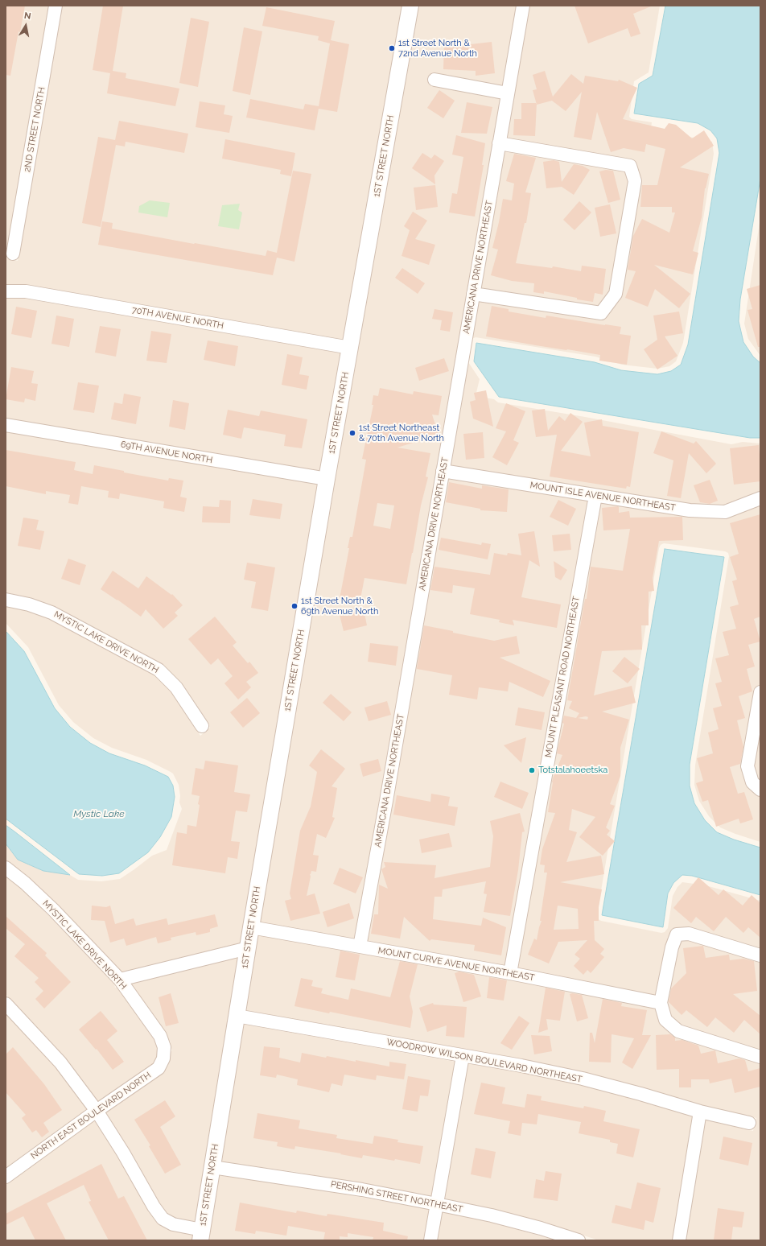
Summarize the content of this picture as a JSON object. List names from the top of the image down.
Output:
{
  "streets": {
    "street": [
      "2ND STREET NORTH",
      "1ST STREET NORTH",
      "AMERICANA DRIVE NORTHEAST",
      "70TH AVENUE NORTH",
      "69TH AVENUE NORTH",
      "MOUNT ISLE AVENUE NORTHEAST",
      "MYSTIC LAKE DRIVE NORTH",
      "MOUNT PLEASANT ROAD NORTHEAST",
      "MOUNT CURVE AVENUE NORTHEAST",
      "WOODROW WILSON BOULEVARD NORTHEAST",
      "NORTH EAST BOULEVARD NORTH",
      "PERSHING STREET NORTHEAST"
    ]
  },
  "crossings": [
    ["1ST STREET NORTH", "70TH AVENUE NORTH"],
    ["1ST STREET NORTH", "69TH AVENUE NORTH"],
    ["1ST STREET NORTH", "MOUNT CURVE AVENUE NORTHEAST"],
    ["1ST STREET NORTH", "WOODROW WILSON BOULEVARD NORTHEAST"],
    ["1ST STREET NORTH", "PERSHING STREET NORTHEAST"],
    ["AMERICANA DRIVE NORTHEAST", "MOUNT ISLE AVENUE NORTHEAST"],
    ["AMERICANA DRIVE NORTHEAST", "MOUNT CURVE AVENUE NORTHEAST"],
    ["MOUNT ISLE AVENUE NORTHEAST", "MOUNT PLEASANT ROAD NORTHEAST"],
    ["MYSTIC LAKE DRIVE NORTH", "NORTH EAST BOULEVARD NORTH"],
    ["MOUNT PLEASANT ROAD NORTHEAST", "MOUNT CURVE AVENUE NORTHEAST"]
  ],
  "water": ["Mystic Lake"],
  "places": [
    "1st Street North & 72nd Avenue North",
    "1st Street Northeast & 70th Avenue North",
    "1st Street North & 69th Avenue North",
    "Totstalahoeetska"
  ],
  "north": "top"
}
